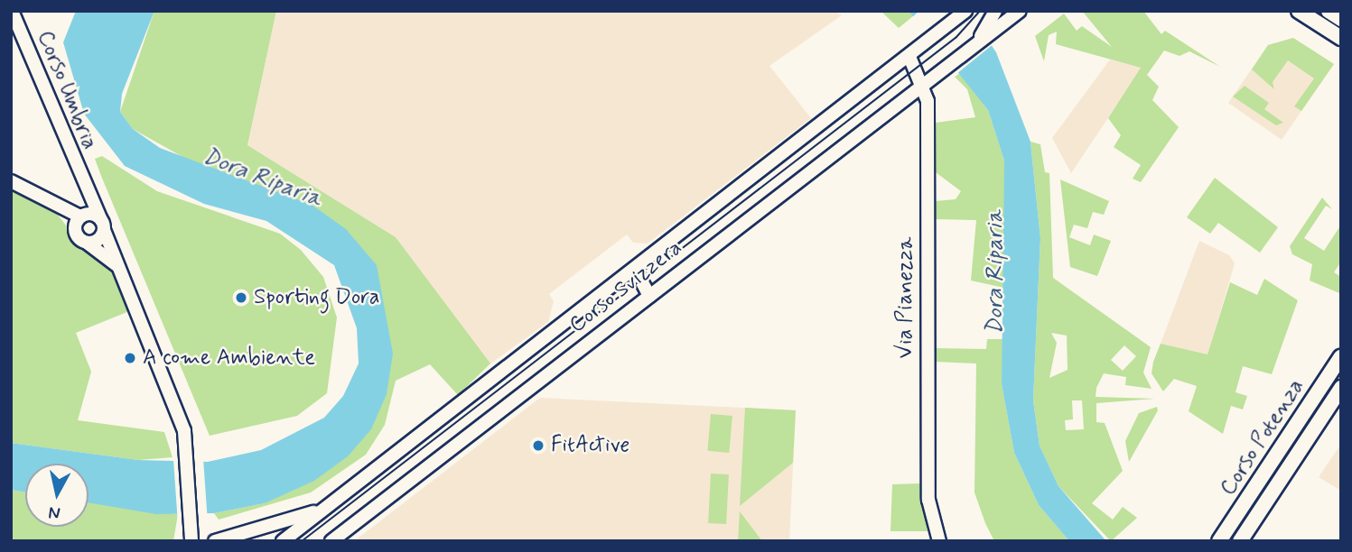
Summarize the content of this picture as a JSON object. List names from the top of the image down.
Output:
{
  "streets": {
    "main road": ["Corso Potenza"],
    "street": ["Corso Umbria", "Corso Svizzera", "Via Pianezza"]
  },
  "crossings": [
    ["Corso Svizzera", "Via Pianezza"]
  ],
  "water": ["Dora Riparia"],
  "places": ["Sporting Dora", "A come Ambiente", "FitActive"],
  "north": "bottom"
}
